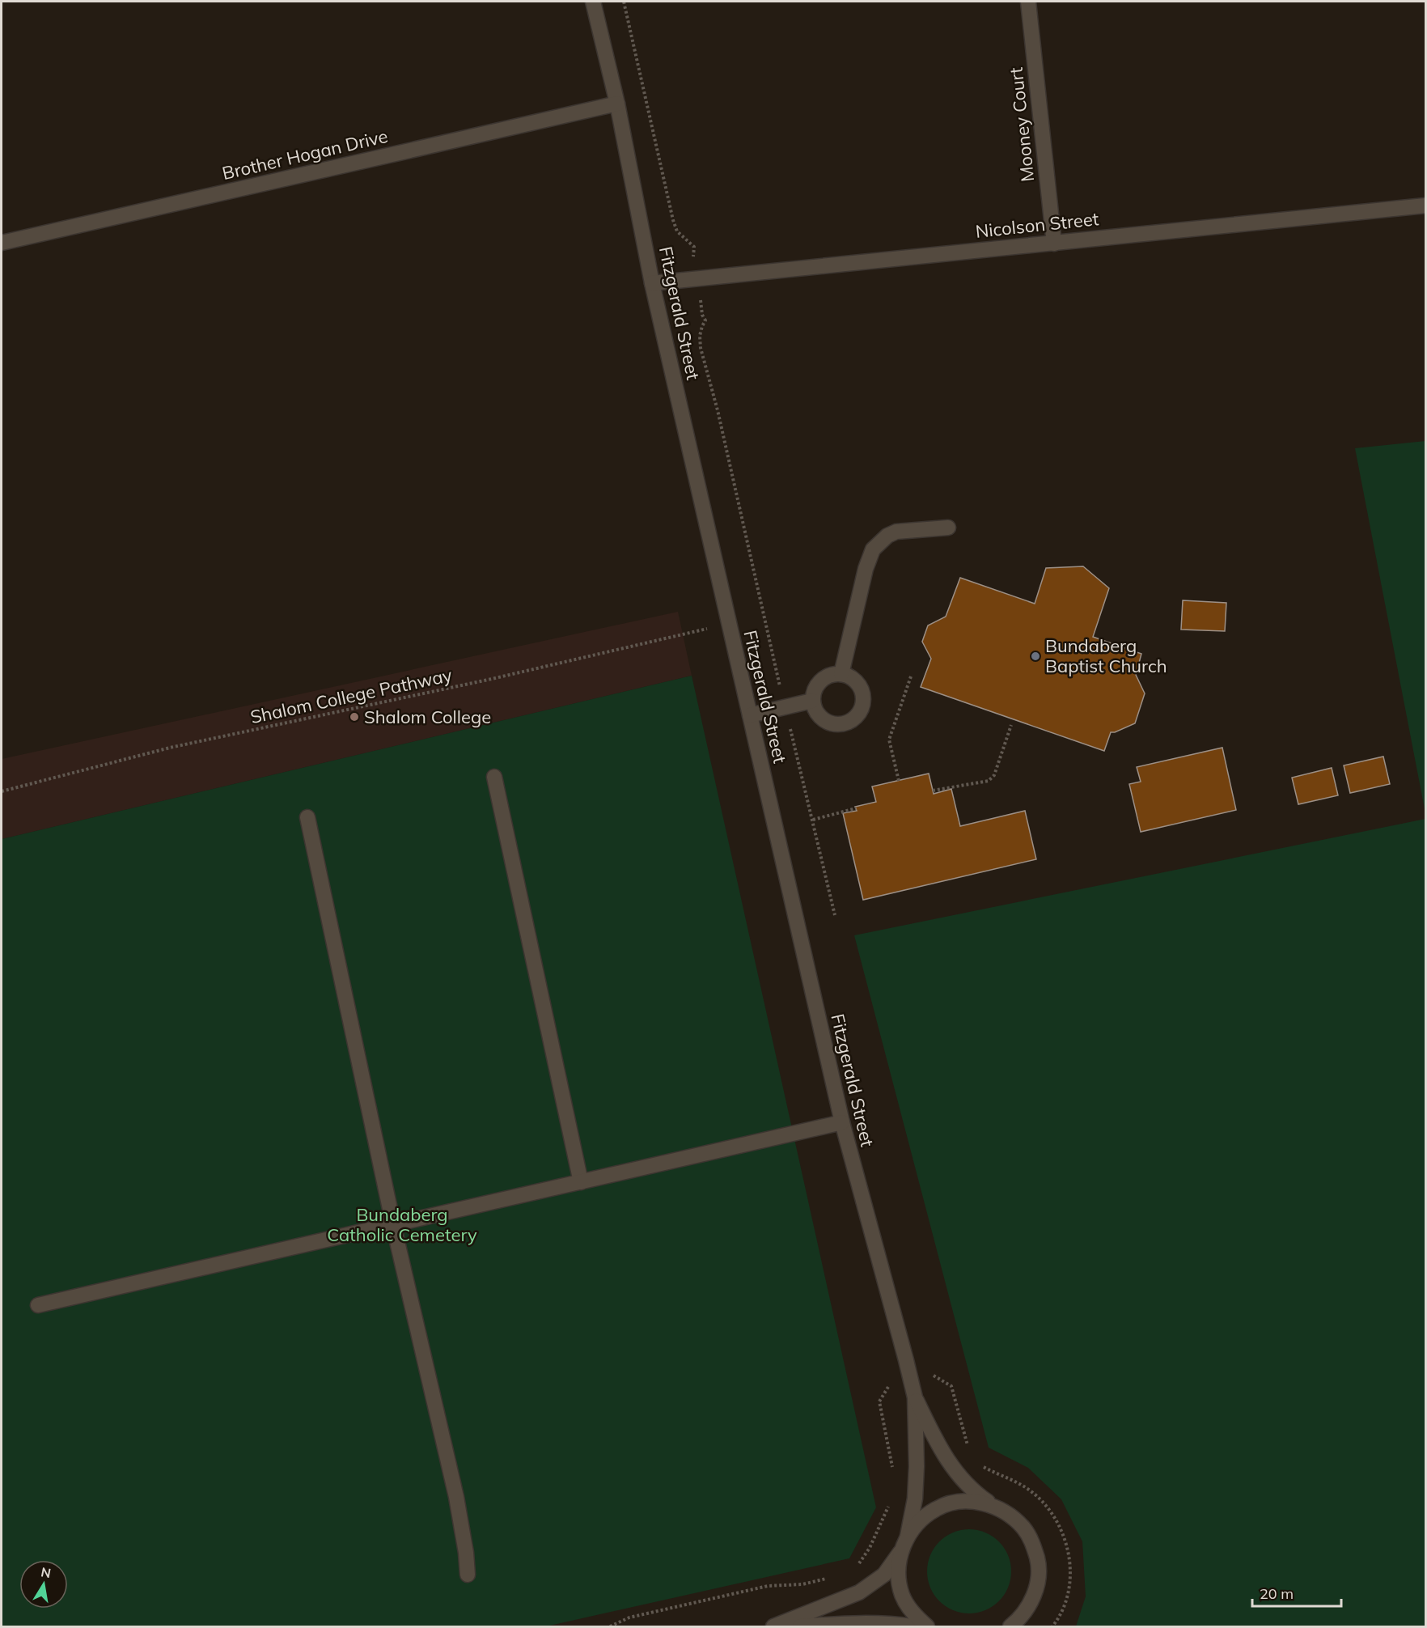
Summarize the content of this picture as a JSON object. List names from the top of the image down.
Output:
{
  "streets": {
    "street": [
      "Mooney Court",
      "Brother Hogan Drive",
      "Nicolson Street",
      "Fitzgerald Street"
    ],
    "path": ["Shalom College Pathway"]
  },
  "crossings": [
    ["Mooney Court", "Nicolson Street"],
    ["Brother Hogan Drive", "Fitzgerald Street"],
    ["Nicolson Street", "Fitzgerald Street"]
  ],
  "parks": ["Bundaberg Catholic Cemetery"],
  "places": ["Bundaberg Baptist Church", "Shalom College"],
  "scale_bar": "20 m",
  "north": "top"
}
